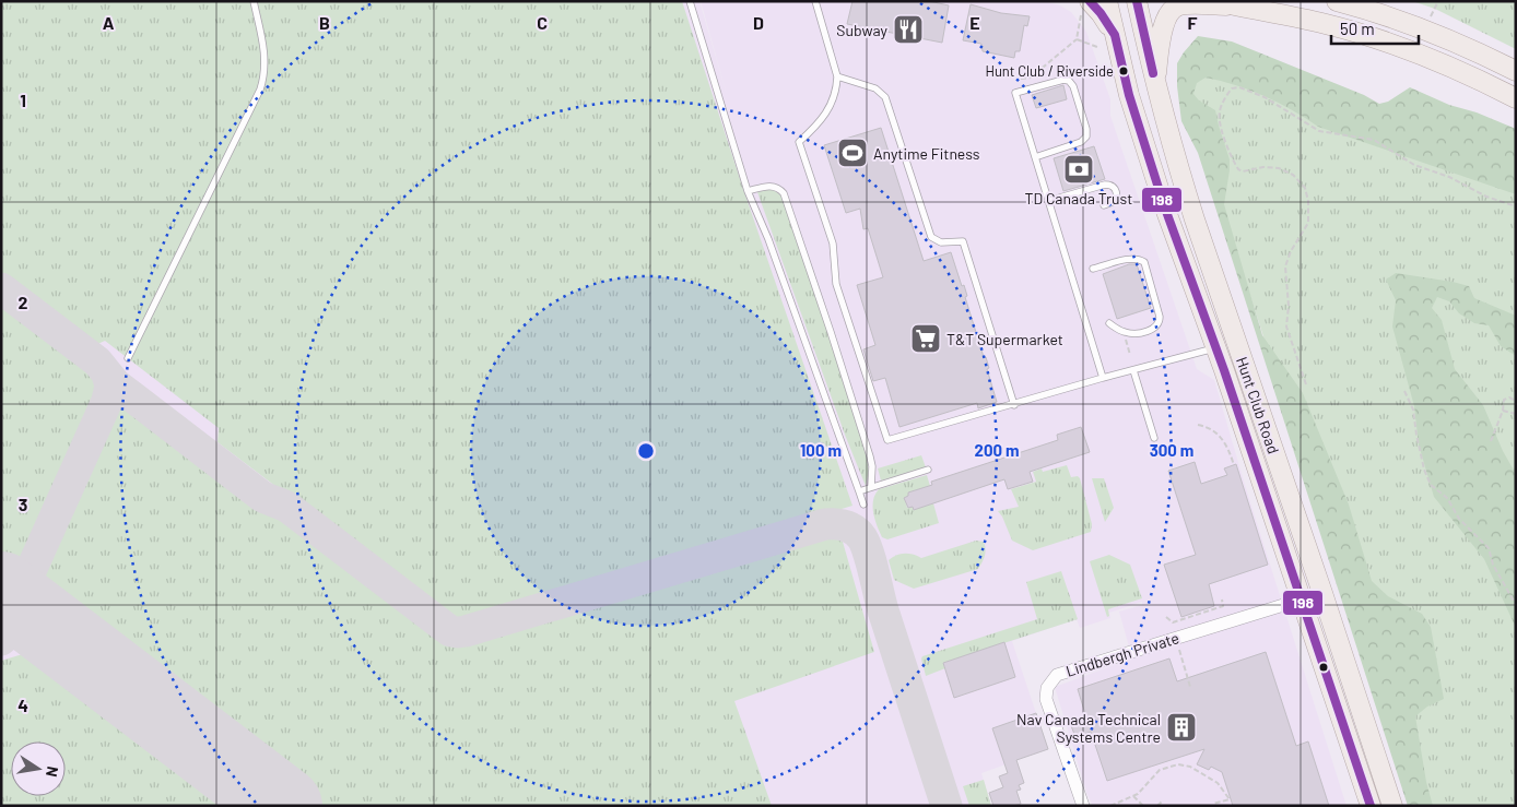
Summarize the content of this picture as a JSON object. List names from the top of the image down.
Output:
{
  "streets": {
    "main road": ["Hunt Club Road"],
    "street": ["Lindbergh Private"]
  },
  "crossings": [
    ["Hunt Club Road", "Lindbergh Private"]
  ],
  "places": {
    "restaurant": ["Subway"],
    "other": ["Hunt Club / Riverside"],
    "sports": ["Anytime Fitness"],
    "bank": ["TD Canada Trust"],
    "supermarket": ["T&T Supermarket"],
    "building": ["Nav Canada Technical Systems Centre"]
  },
  "lines": ["transit line 198"],
  "scale_bar": "50 m",
  "north": "right",
  "grid": {
    "columns": [
      "A",
      "B",
      "C",
      "D",
      "E",
      "F"
    ],
    "rows": [
      "1",
      "2",
      "3",
      "4"
    ]
  },
  "rings": ["100 m", "200 m", "300 m"]
}
